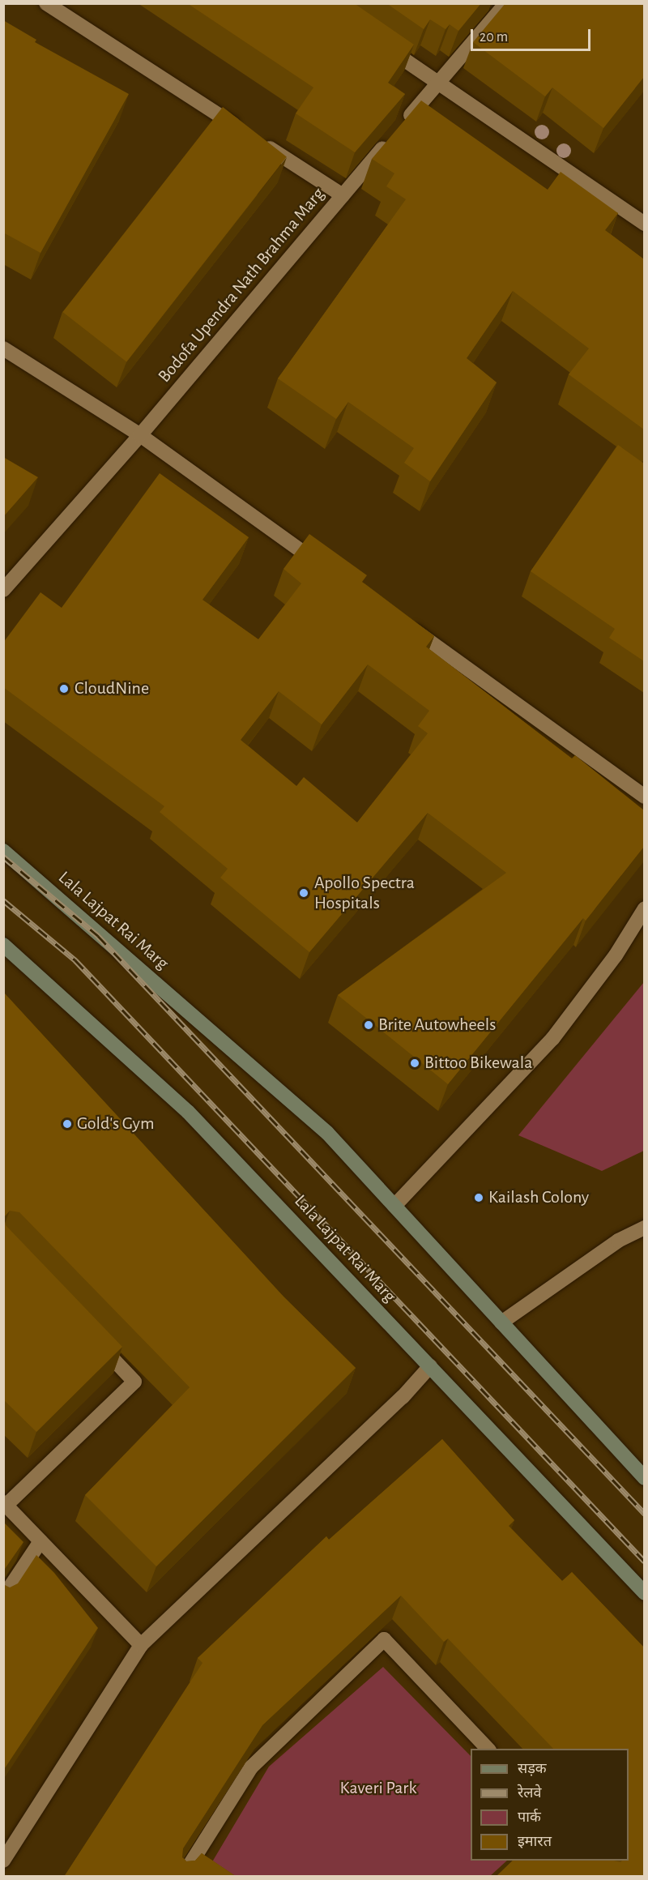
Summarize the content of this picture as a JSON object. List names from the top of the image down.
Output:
{
  "streets": {
    "main road": ["Lala Lajpat Rai Marg"],
    "street": ["Bodofa Upendra Nath Brahma Marg"]
  },
  "parks": ["Kaveri Park"],
  "places": [
    "CloudNine",
    "Apollo Spectra Hospitals",
    "Brite Autowheels",
    "Bittoo Bikewala",
    "Gold's Gym",
    "Kailash Colony"
  ],
  "legend": [
    "सड़क",
    "रेलवे",
    "पार्क",
    "इमारत"
  ],
  "scale_bar": "20 m"
}
